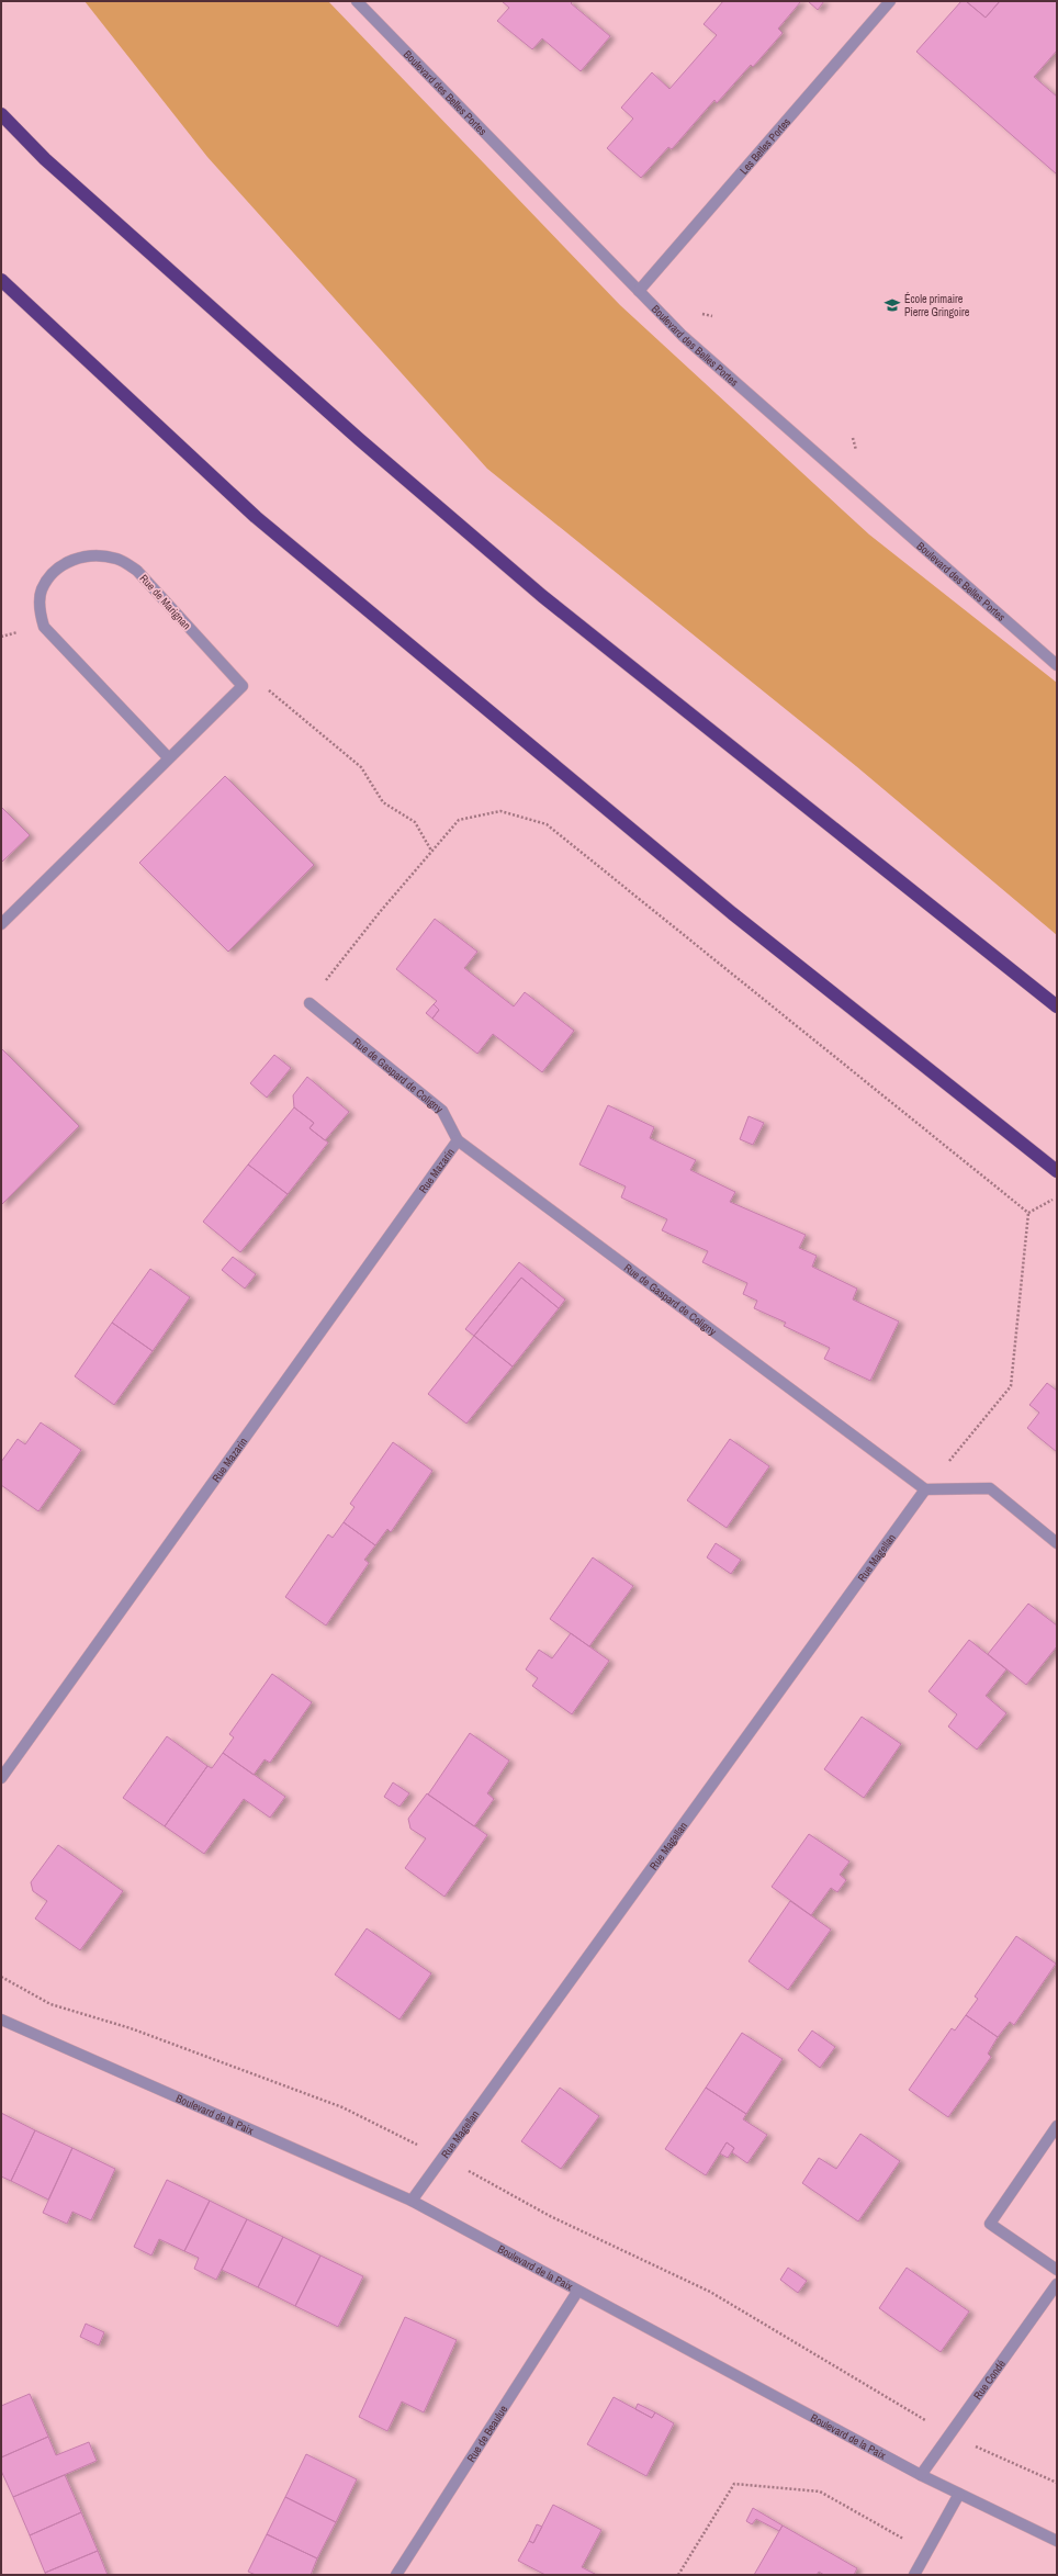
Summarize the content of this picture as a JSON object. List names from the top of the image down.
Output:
{
  "streets": {
    "street": [
      "Boulevard des Belles Portes",
      "Les Belles Portes",
      "Rue de Marignan",
      "Rue de Gaspard de Coligny",
      "Rue Mazarin",
      "Rue Magellan",
      "Boulevard de la Paix",
      "Rue Condé",
      "Rue de Beaulue"
    ]
  },
  "crossings": [
    ["Boulevard des Belles Portes", "Les Belles Portes"],
    ["Rue de Gaspard de Coligny", "Rue Mazarin"],
    ["Rue de Gaspard de Coligny", "Rue Magellan"],
    ["Rue Magellan", "Boulevard de la Paix"],
    ["Boulevard de la Paix", "Rue Condé"],
    ["Boulevard de la Paix", "Rue de Beaulue"]
  ],
  "places": {
    "school or university": ["École primaire Pierre Gringoire"]
  }
}
